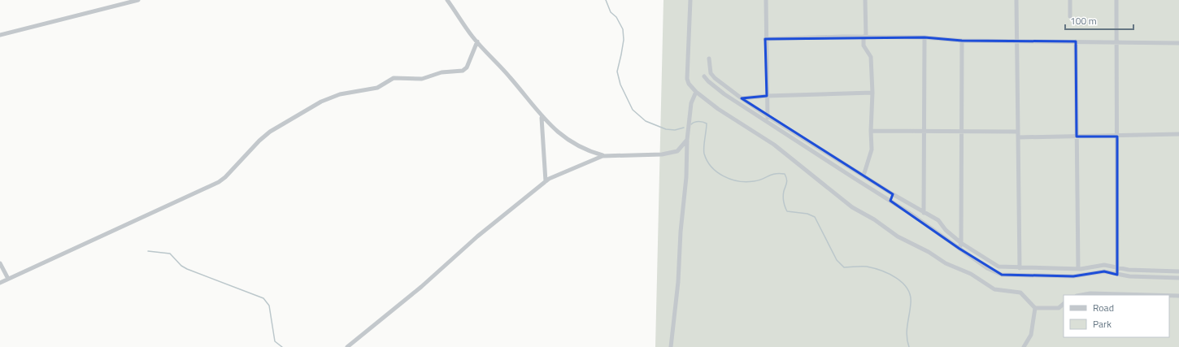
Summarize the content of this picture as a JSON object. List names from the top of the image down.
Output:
{
  "legend": ["Road", "Park"],
  "scale_bar": "100 m"
}
